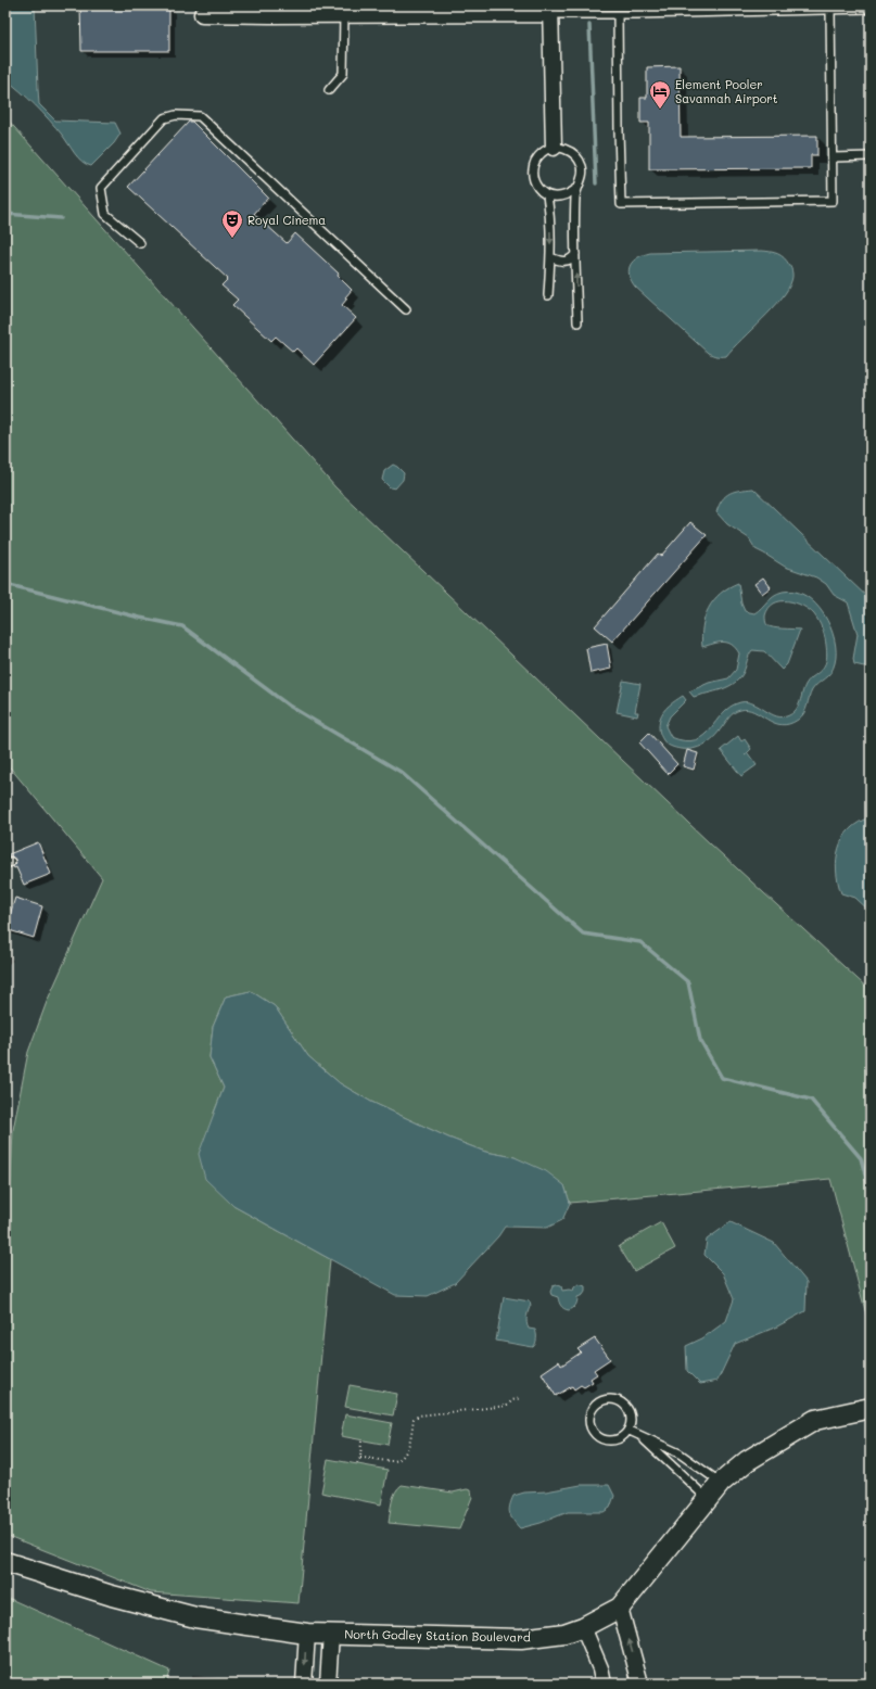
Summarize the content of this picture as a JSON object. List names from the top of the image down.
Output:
{
  "streets": {
    "street": ["North Godley Station Boulevard"]
  },
  "places": {
    "hotel": ["Element Pooler Savannah Airport"],
    "theatre": ["Royal Cinema"]
  }
}
